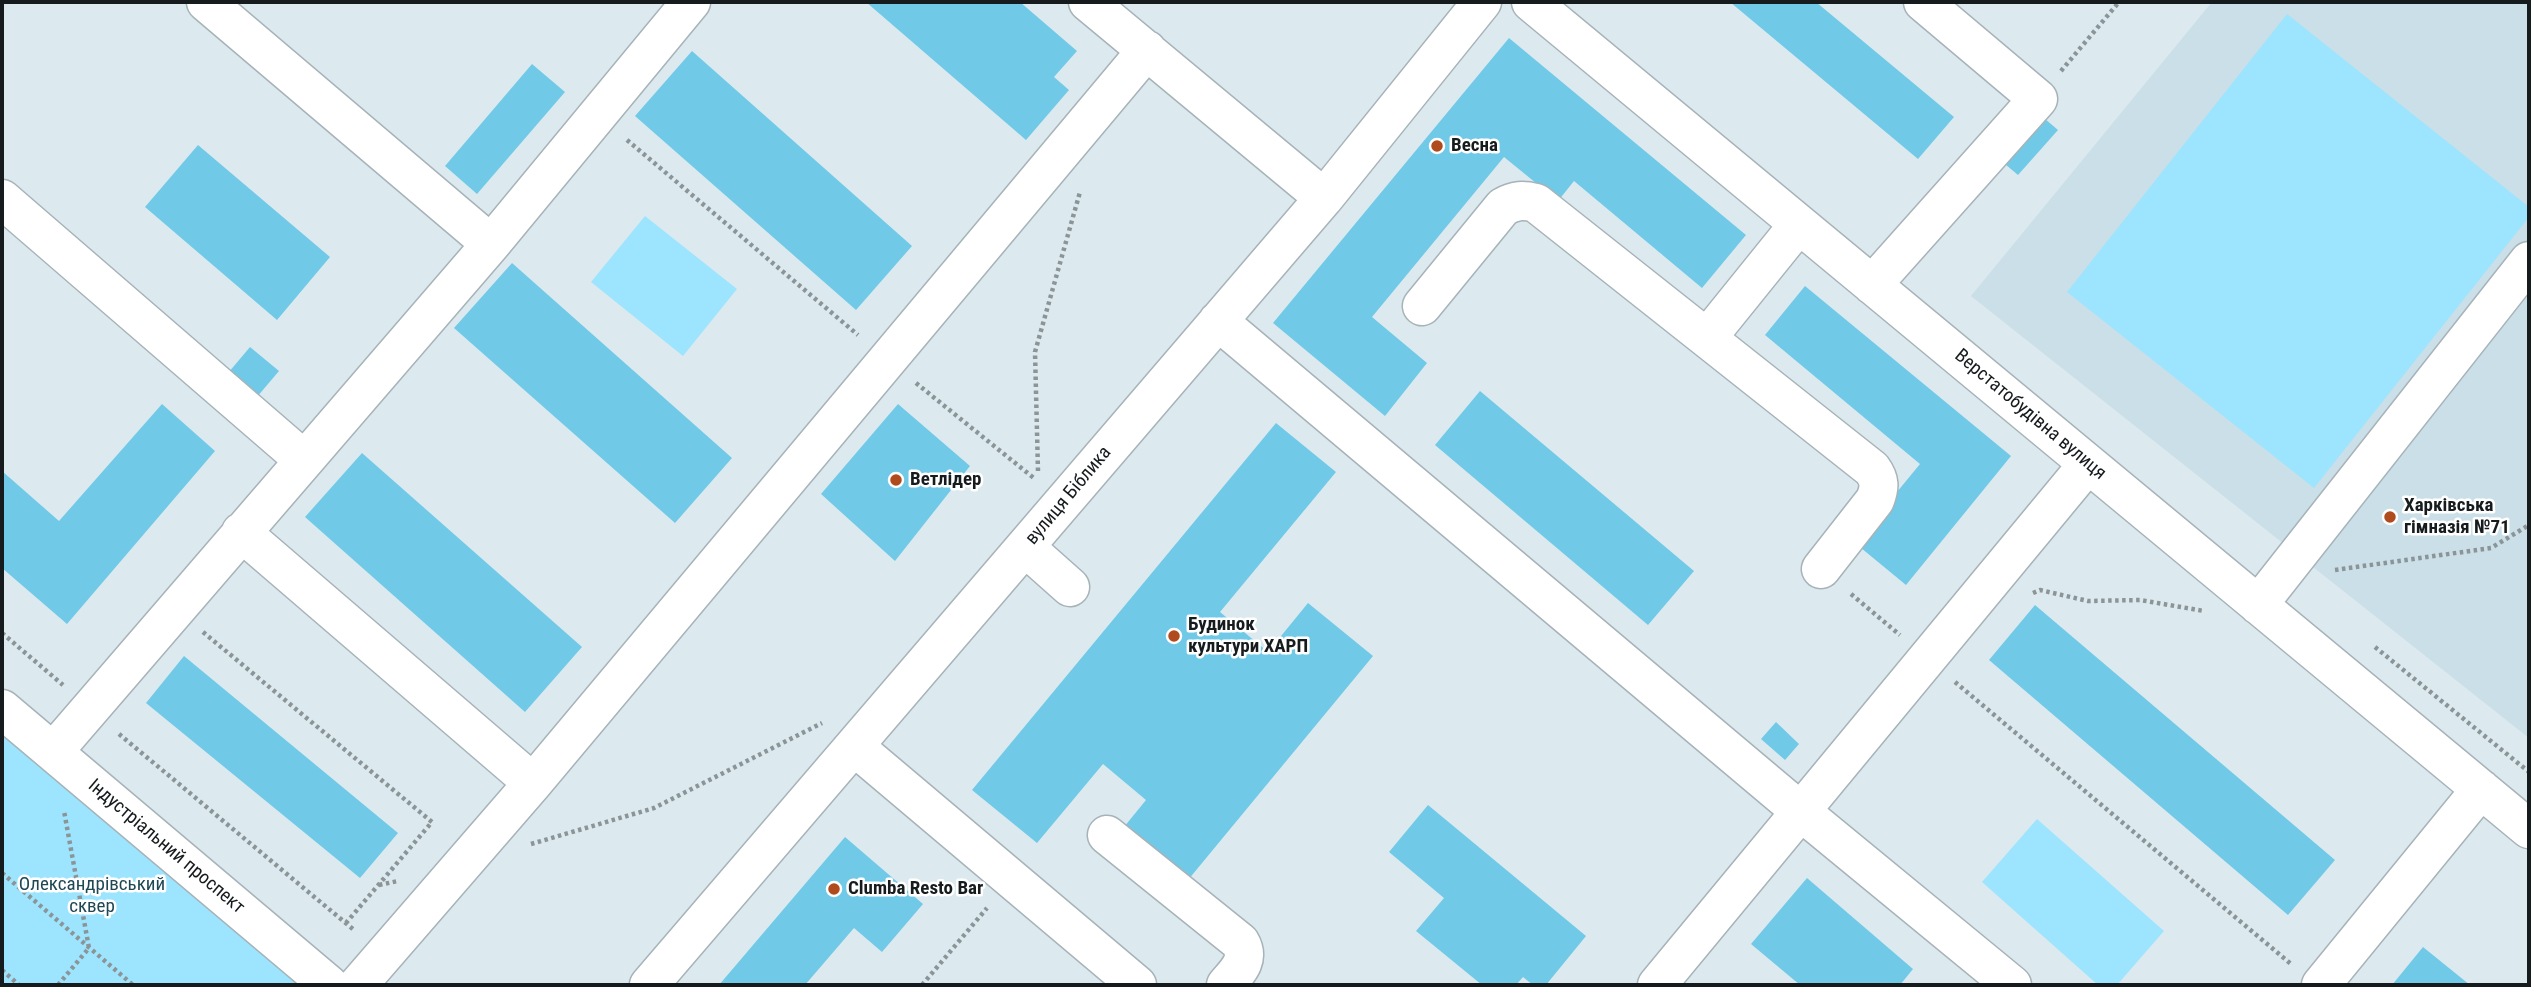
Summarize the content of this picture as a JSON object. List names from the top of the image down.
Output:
{
  "streets": {
    "street": ["Верстатобудівна вулиця", "вулиця Біблика", "Індустріальний проспект"]
  },
  "parks": ["Олександрівський сквер"],
  "places": [
    "Весна",
    "Ветлідер",
    "Харківська гімназія №71",
    "Будинок культури ХАРП",
    "Clumba Resto Bar"
  ]
}
